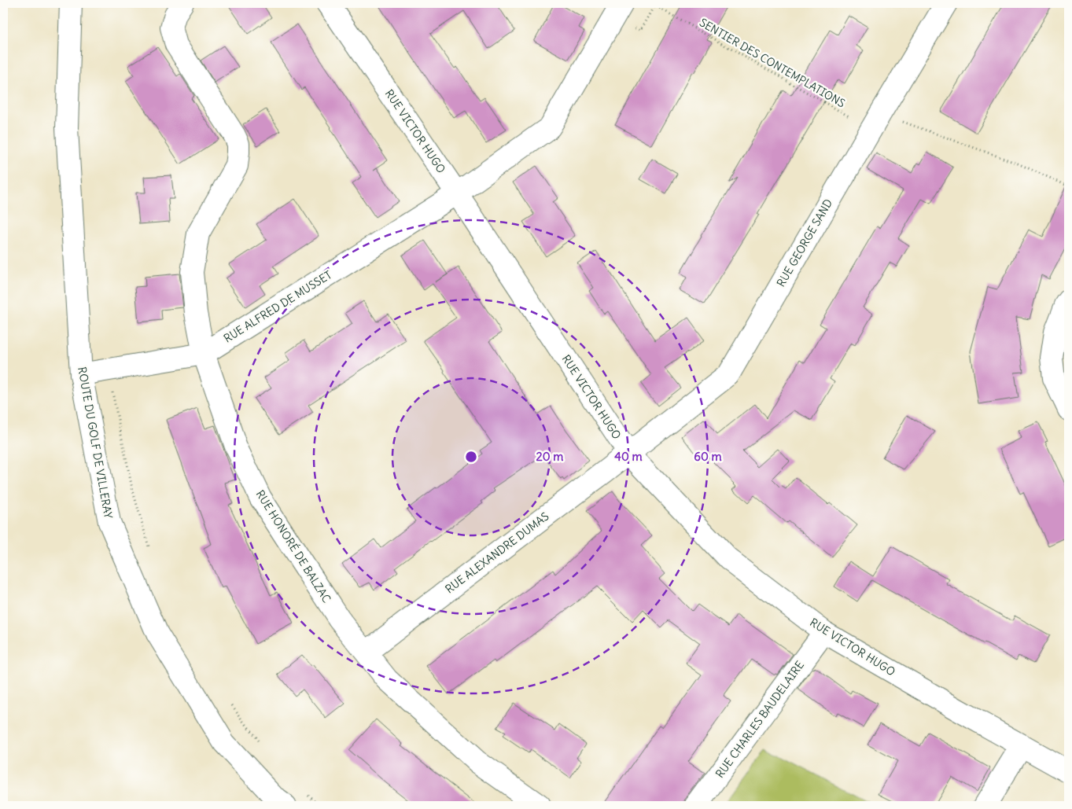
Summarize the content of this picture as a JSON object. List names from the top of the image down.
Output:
{
  "streets": {
    "street": [
      "RUE VICTOR HUGO",
      "RUE GEORGE SAND",
      "RUE ALFRED DE MUSSET",
      "ROUTE DU GOLF DE VILLERAY",
      "RUE HONORÉ DE BALZAC",
      "RUE ALEXANDRE DUMAS",
      "RUE CHARLES BAUDELAIRE"
    ],
    "path": ["SENTIER DES CONTEMPLATIONS"]
  },
  "crossings": [
    ["SENTIER DES CONTEMPLATIONS", "RUE GEORGE SAND"],
    ["SENTIER DES CONTEMPLATIONS", "RUE ALFRED DE MUSSET"],
    ["RUE VICTOR HUGO", "RUE GEORGE SAND"],
    ["RUE VICTOR HUGO", "RUE ALFRED DE MUSSET"],
    ["RUE VICTOR HUGO", "RUE ALEXANDRE DUMAS"],
    ["RUE VICTOR HUGO", "RUE CHARLES BAUDELAIRE"],
    ["RUE GEORGE SAND", "RUE ALEXANDRE DUMAS"],
    ["RUE ALFRED DE MUSSET", "ROUTE DU GOLF DE VILLERAY"],
    ["RUE ALFRED DE MUSSET", "RUE HONORÉ DE BALZAC"],
    ["RUE HONORÉ DE BALZAC", "RUE ALEXANDRE DUMAS"]
  ],
  "rings": ["20 m", "40 m", "60 m"]
}
